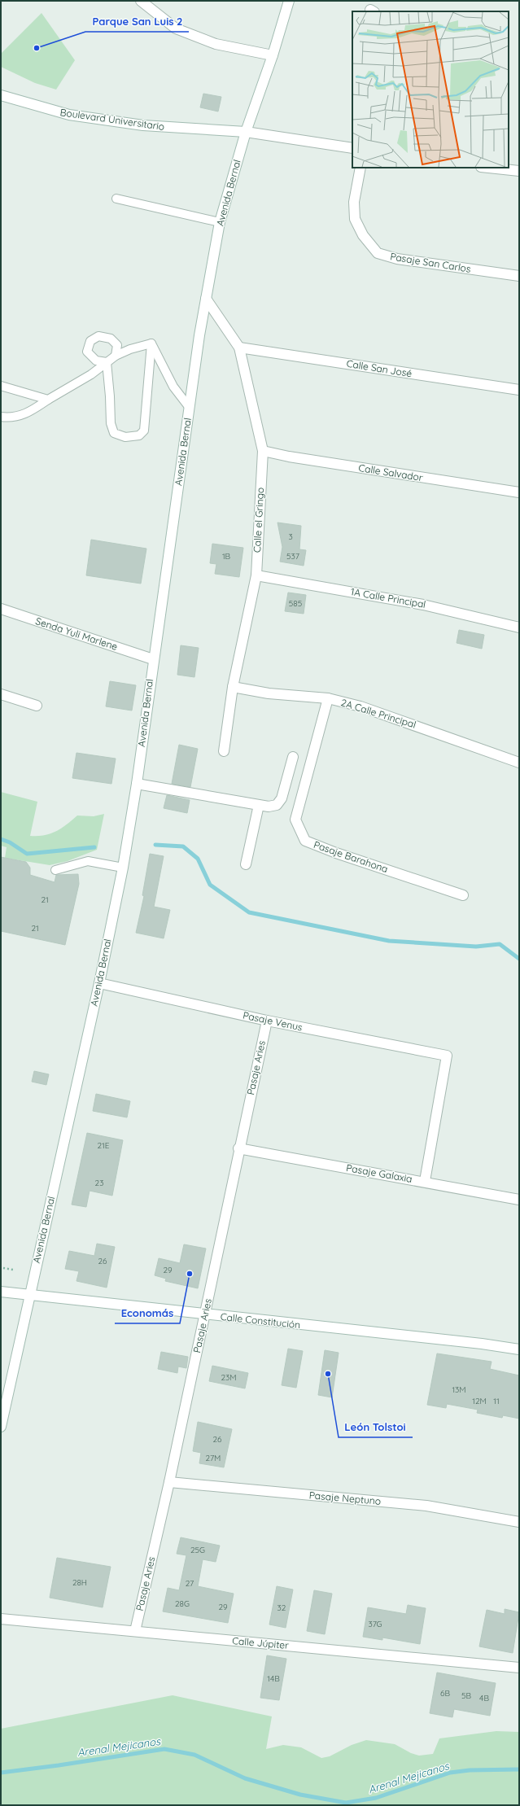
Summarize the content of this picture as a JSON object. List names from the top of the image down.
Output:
{
  "streets": {
    "street": [
      "Boulevard Universitario",
      "Avenida Bernal",
      "Pasaje San Carlos",
      "Calle San José",
      "Calle Salvador",
      "Calle el Gringo",
      "1A Calle Principal",
      "Senda Yuli Marlene",
      "2A Calle Principal",
      "Pasaje Barahona",
      "Pasaje Venus",
      "Pasaje Aries",
      "Pasaje Galaxia",
      "Calle Constitución",
      "Pasaje Neptuno",
      "Calle Júpiter"
    ]
  },
  "crossings": [
    ["Boulevard Universitario", "Avenida Bernal"],
    ["Avenida Bernal", "Calle el Gringo"],
    ["Avenida Bernal", "Senda Yuli Marlene"],
    ["Avenida Bernal", "Pasaje Venus"],
    ["Avenida Bernal", "Calle Constitución"],
    ["Calle San José", "Calle el Gringo"],
    ["Calle Salvador", "Calle el Gringo"],
    ["Calle el Gringo", "1A Calle Principal"],
    ["Calle el Gringo", "2A Calle Principal"],
    ["2A Calle Principal", "Pasaje Barahona"],
    ["Pasaje Venus", "Pasaje Aries"],
    ["Pasaje Venus", "Pasaje Galaxia"],
    ["Pasaje Aries", "Pasaje Galaxia"],
    ["Pasaje Aries", "Calle Constitución"],
    ["Pasaje Aries", "Pasaje Neptuno"],
    ["Pasaje Aries", "Calle Júpiter"]
  ],
  "water": ["Arenal Mejicanos"],
  "places": ["Parque San Luis 2", "Economás", "León Tolstoi"],
  "house_numbers": [
    "3",
    "1B",
    "537",
    "585",
    "21",
    "21",
    "21E",
    "23",
    "26",
    "29",
    "23M",
    "13M",
    "12M",
    "11",
    "26",
    "27M",
    "25G",
    "28H",
    "27",
    "28G",
    "29",
    "32",
    "37G",
    "14B",
    "6B",
    "5B",
    "4B"
  ]
}
